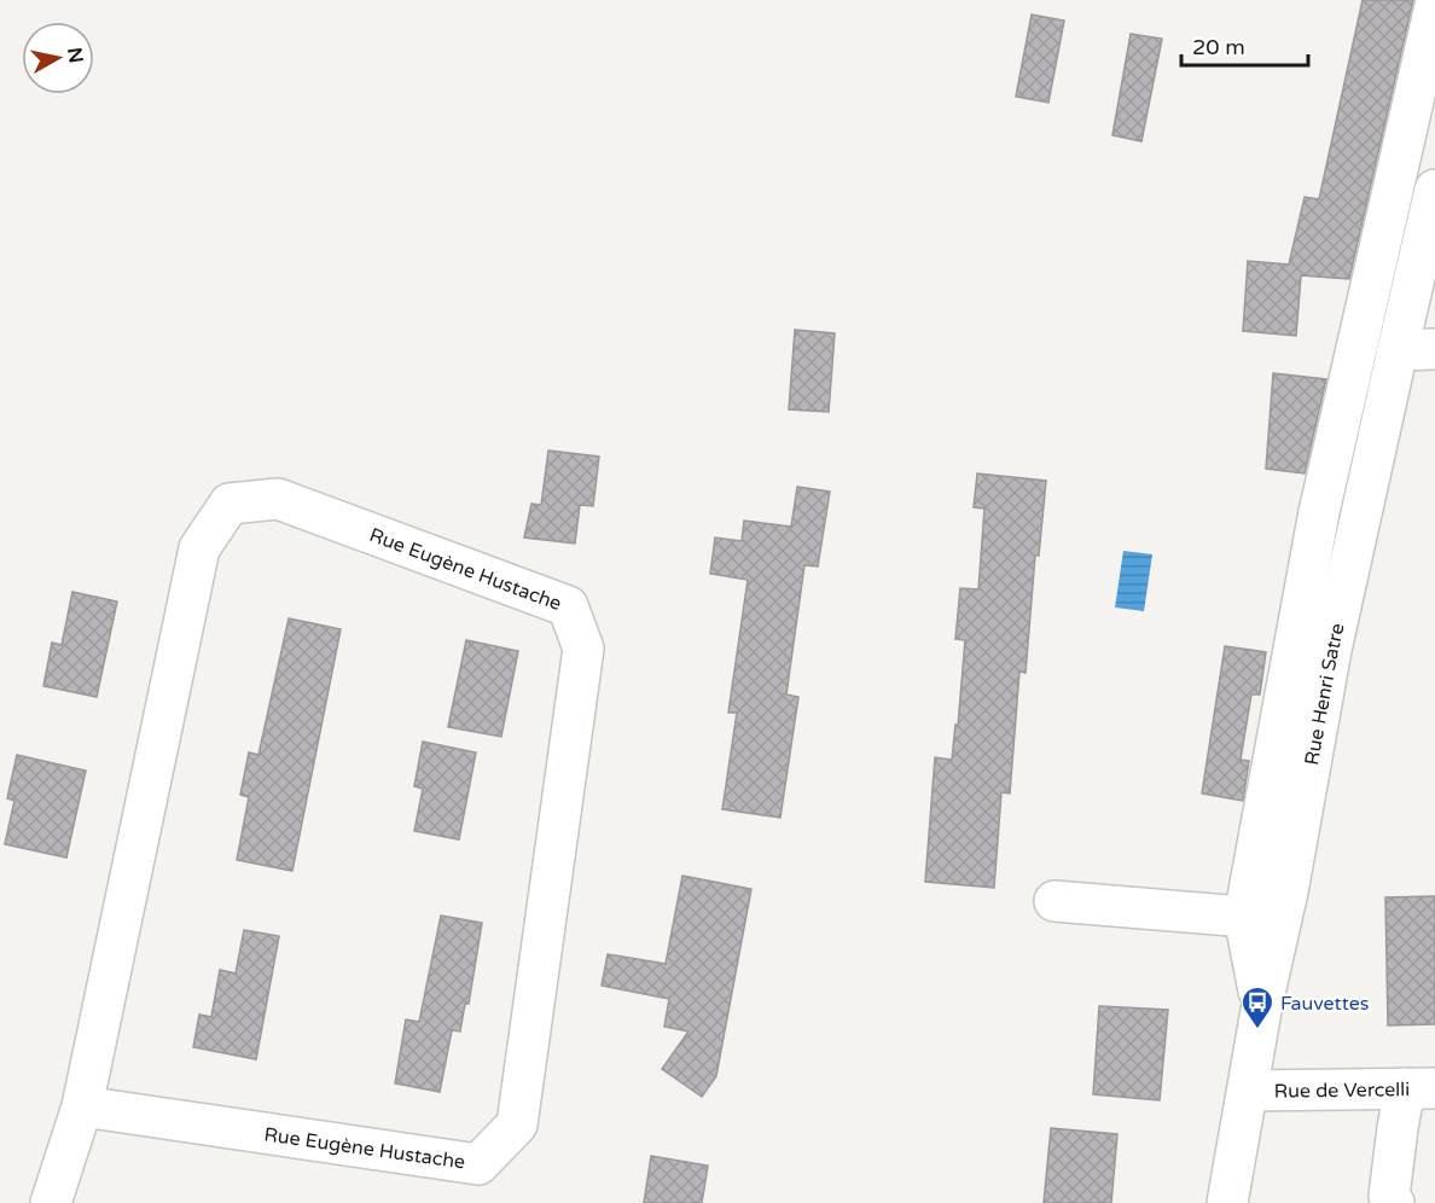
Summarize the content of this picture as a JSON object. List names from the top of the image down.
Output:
{
  "streets": {
    "street": ["Rue Eugène Hustache", "Rue Henri Satre", "Rue de Vercelli"]
  },
  "crossings": [
    ["Rue Henri Satre", "Rue de Vercelli"]
  ],
  "places": {
    "bus stop": ["Fauvettes"]
  },
  "scale_bar": "20 m",
  "north": "right"
}
